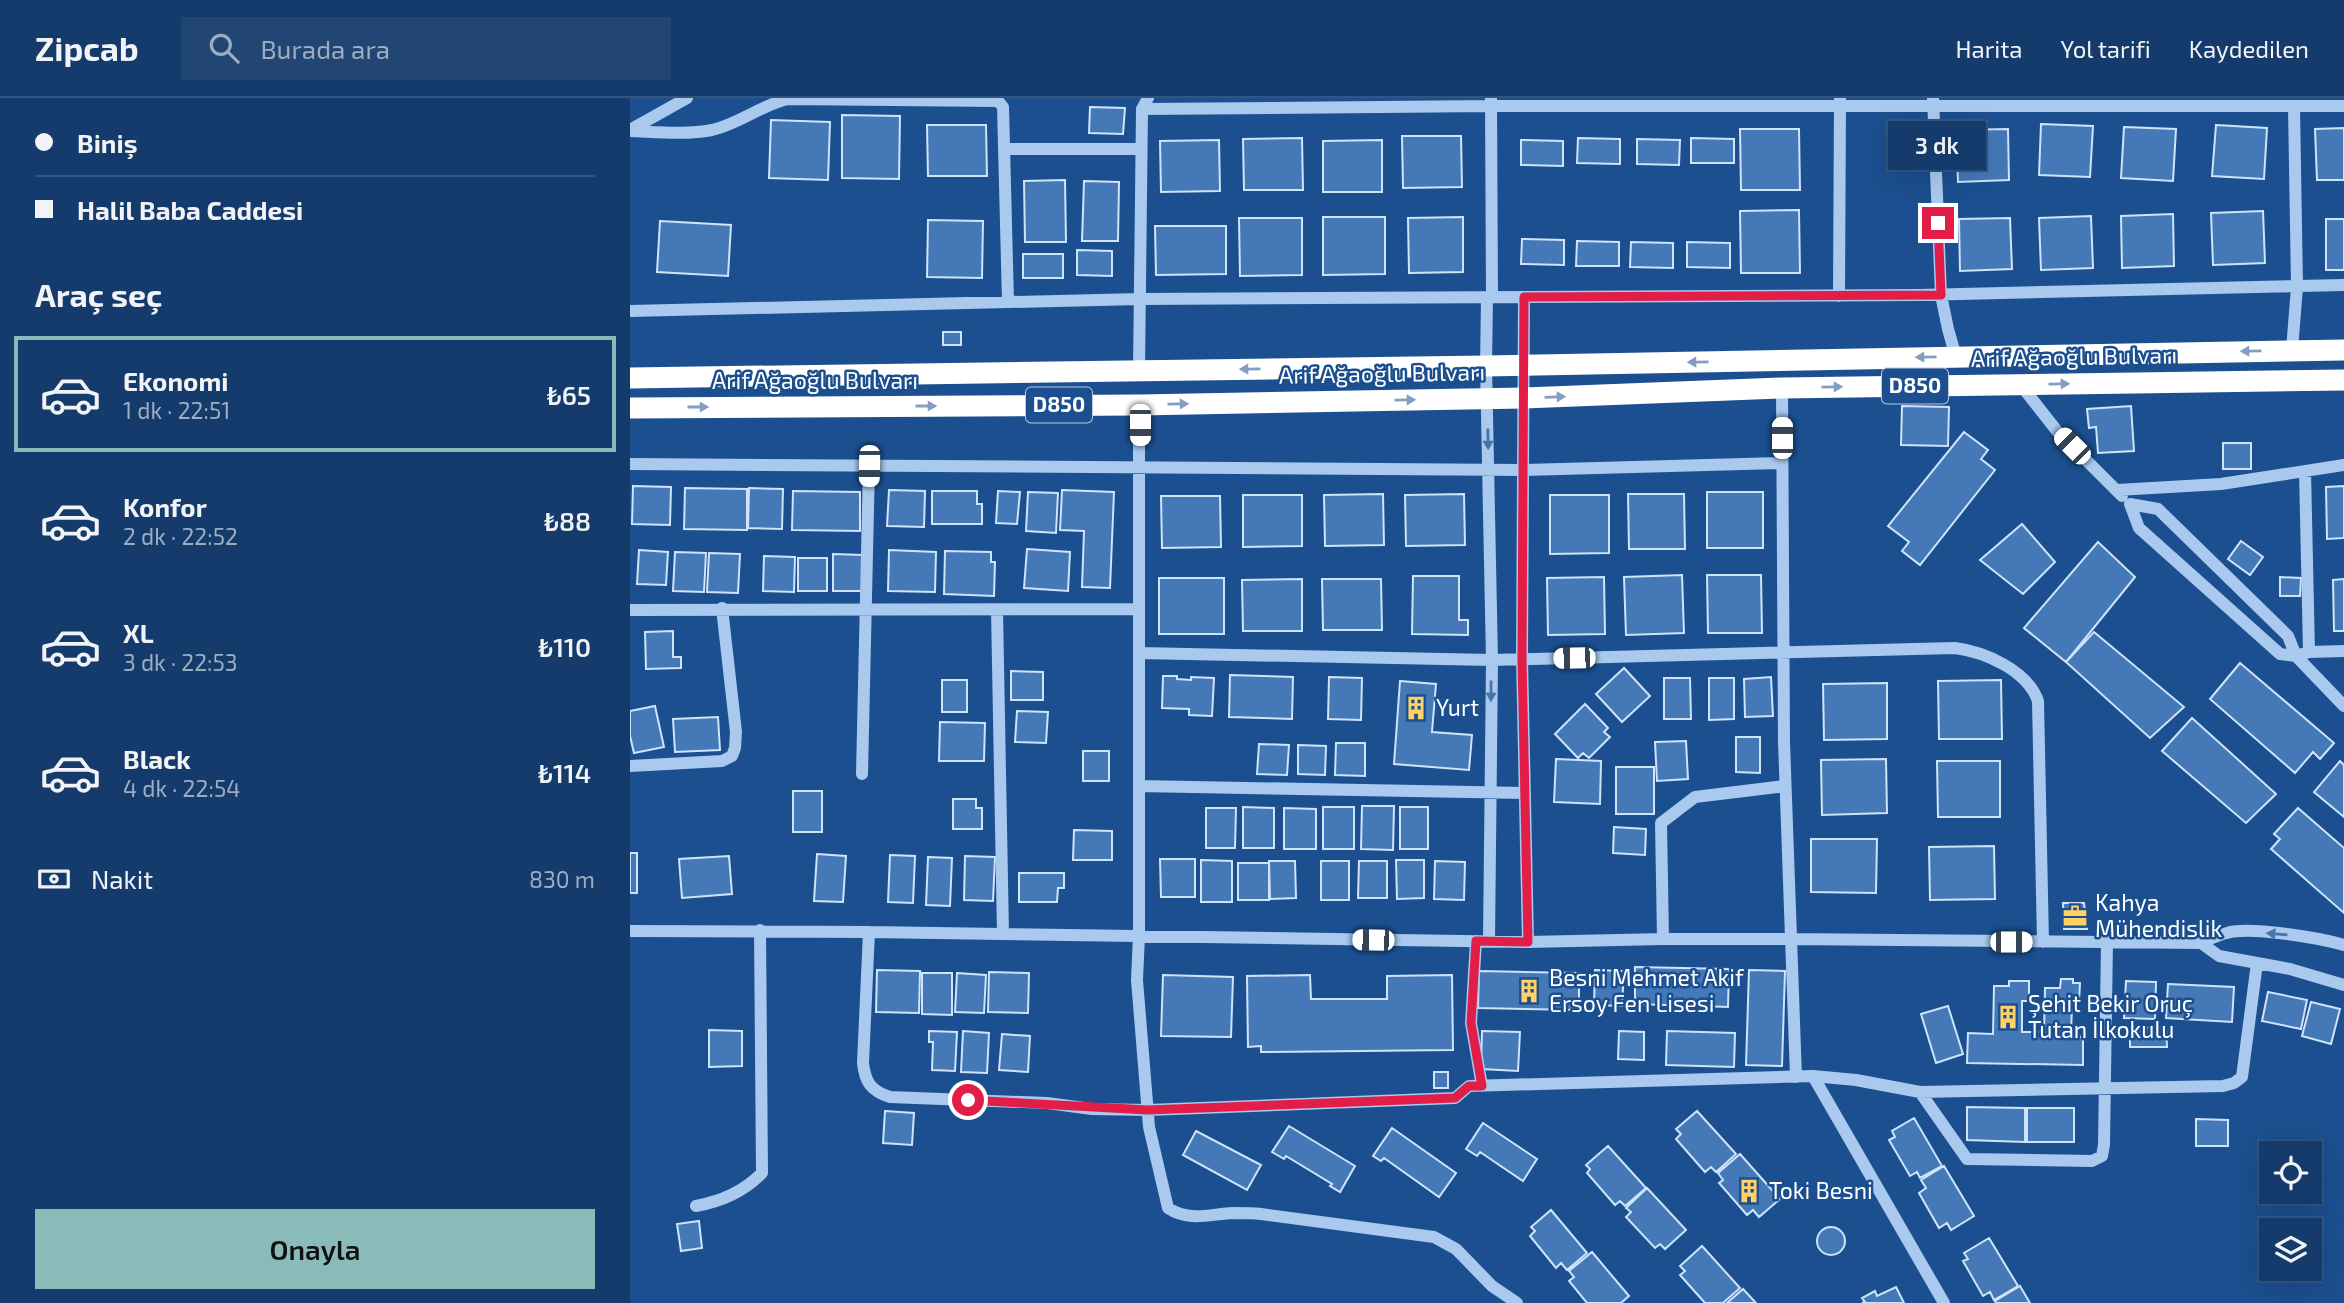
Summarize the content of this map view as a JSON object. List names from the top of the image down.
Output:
{
  "streets": {
    "highway": ["Arif Ağaoğlu Bulvarı", "D850"]
  },
  "places": {
    "building": [
      "Yurt",
      "Besni Mehmet Akif Ersoy Fen Lisesi",
      "Şehit Bekir Oruç Tutan İlkokulu",
      "Toki Besni"
    ],
    "office": ["Kahya Mühendislik"]
  },
  "page": {
    "header": "Zipcab",
    "search": "Burada ara",
    "nav": ["Harita", "Yol tarifi", "Kaydedilen"],
    "banner": ["Biniş", "Halil Baba Caddesi"],
    "bubble": "3 dk",
    "heading": "Araç seç",
    "list": [
      {
        "name": "Ekonomi",
        "note": "1 dk · 22:51",
        "value": "₺65"
      },
      {
        "name": "Konfor",
        "note": "2 dk · 22:52",
        "value": "₺88"
      },
      {
        "name": "XL",
        "note": "3 dk · 22:53",
        "value": "₺110"
      },
      {
        "name": "Black",
        "note": "4 dk · 22:54",
        "value": "₺114"
      }
    ],
    "pay": ["Nakit", "830 m"],
    "buttons": "Onayla"
  }
}
